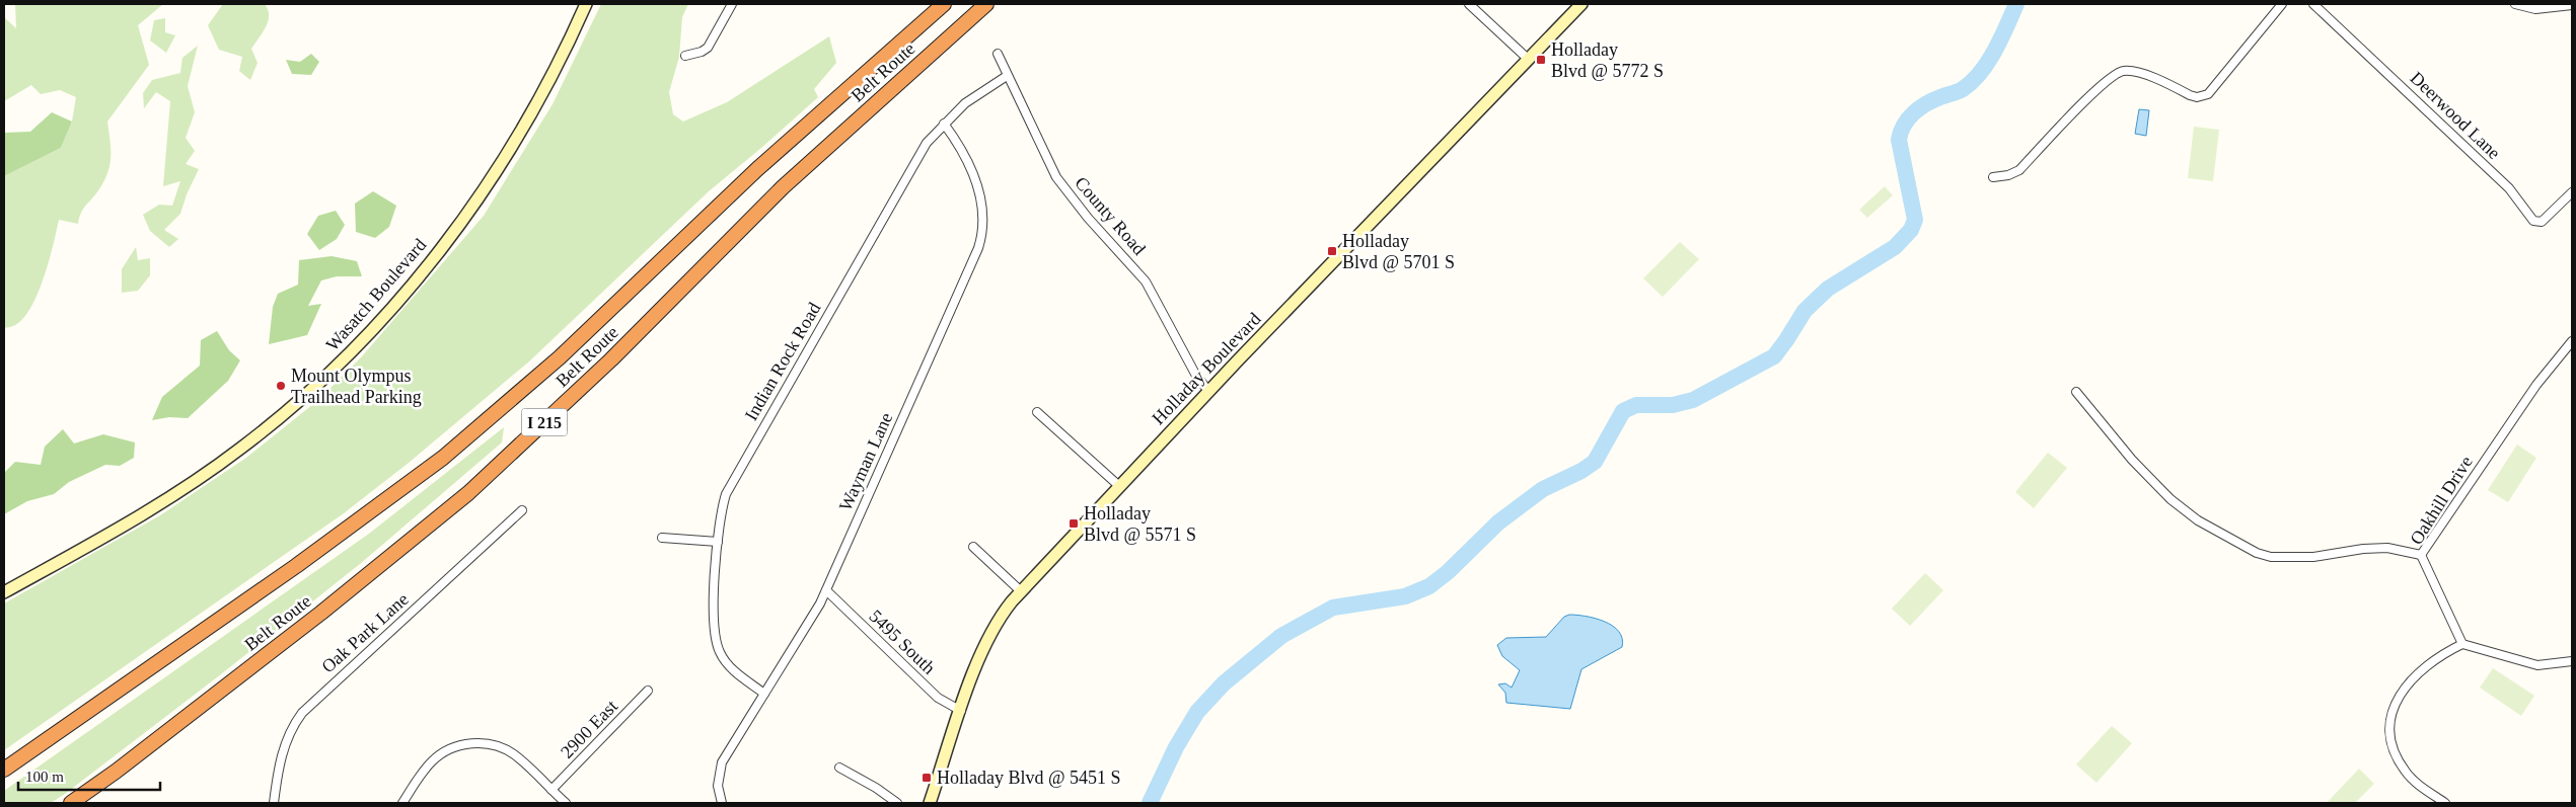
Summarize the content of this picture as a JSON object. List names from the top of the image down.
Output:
{
  "streets": {
    "highway": ["Belt Route", "I 215"],
    "main road": ["Wasatch Boulevard", "Holladay Boulevard"],
    "street": [
      "Deerwood Lane",
      "County Road",
      "Indian Rock Road",
      "Wayman Lane",
      "Oakhill Drive",
      "Oak Park Lane",
      "5495 South",
      "2900 East"
    ]
  },
  "crossings": [
    ["County Road", "Indian Rock Road"],
    ["County Road", "Holladay Boulevard"],
    ["Indian Rock Road", "Wayman Lane"],
    ["Holladay Boulevard", "5495 South"],
    ["Wayman Lane", "5495 South"]
  ],
  "places": {
    "transit": [
      "Holladay Blvd @ 5772 S",
      "Holladay Blvd @ 5701 S",
      "Holladay Blvd @ 5571 S",
      "Holladay Blvd @ 5451 S"
    ],
    "other": ["Mount Olympus Trailhead Parking"]
  },
  "scale_bar": "100 m"
}
